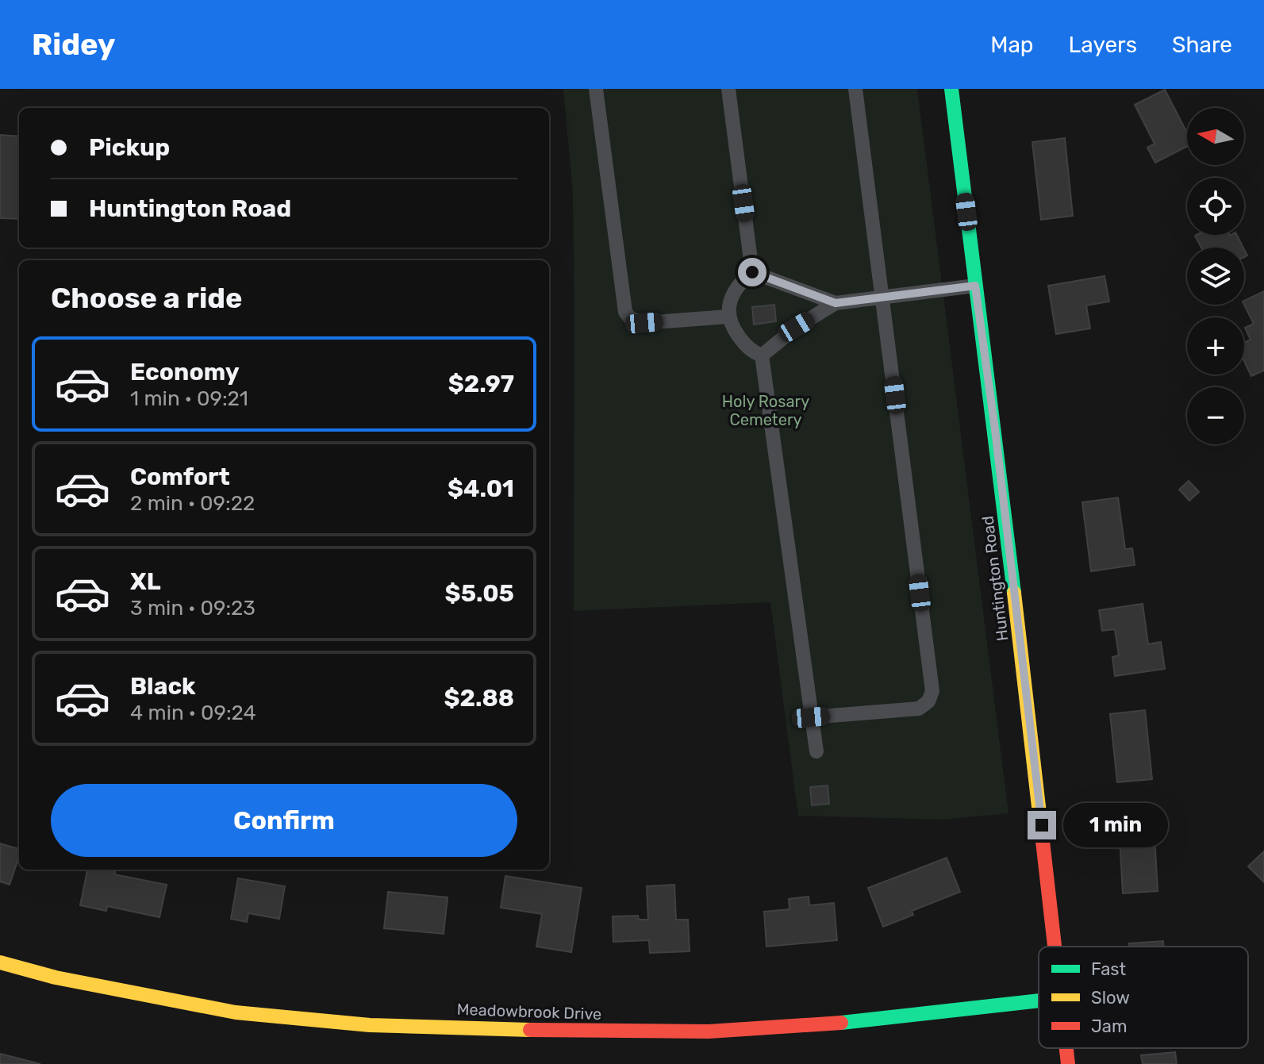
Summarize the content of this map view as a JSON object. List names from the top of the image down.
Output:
{
  "streets": {
    "street": ["Huntington Road", "Meadowbrook Drive"]
  },
  "parks": ["Holy Rosary Cemetery"],
  "legend": ["Fast", "Slow", "Jam"],
  "north": "left",
  "page": {
    "header": "Ridey",
    "nav": ["Map", "Layers", "Share"],
    "map_buttons": ["+", "−"],
    "banner": ["Pickup", "Huntington Road"],
    "heading": "Choose a ride",
    "list": [
      {
        "name": "Economy",
        "note": "1 min · 09:21",
        "value": "$2.97"
      },
      {
        "name": "Comfort",
        "note": "2 min · 09:22",
        "value": "$4.01"
      },
      {
        "name": "XL",
        "note": "3 min · 09:23",
        "value": "$5.05"
      },
      {
        "name": "Black",
        "note": "4 min · 09:24",
        "value": "$2.88"
      }
    ],
    "buttons": "Confirm",
    "bubble": "1 min"
  }
}
